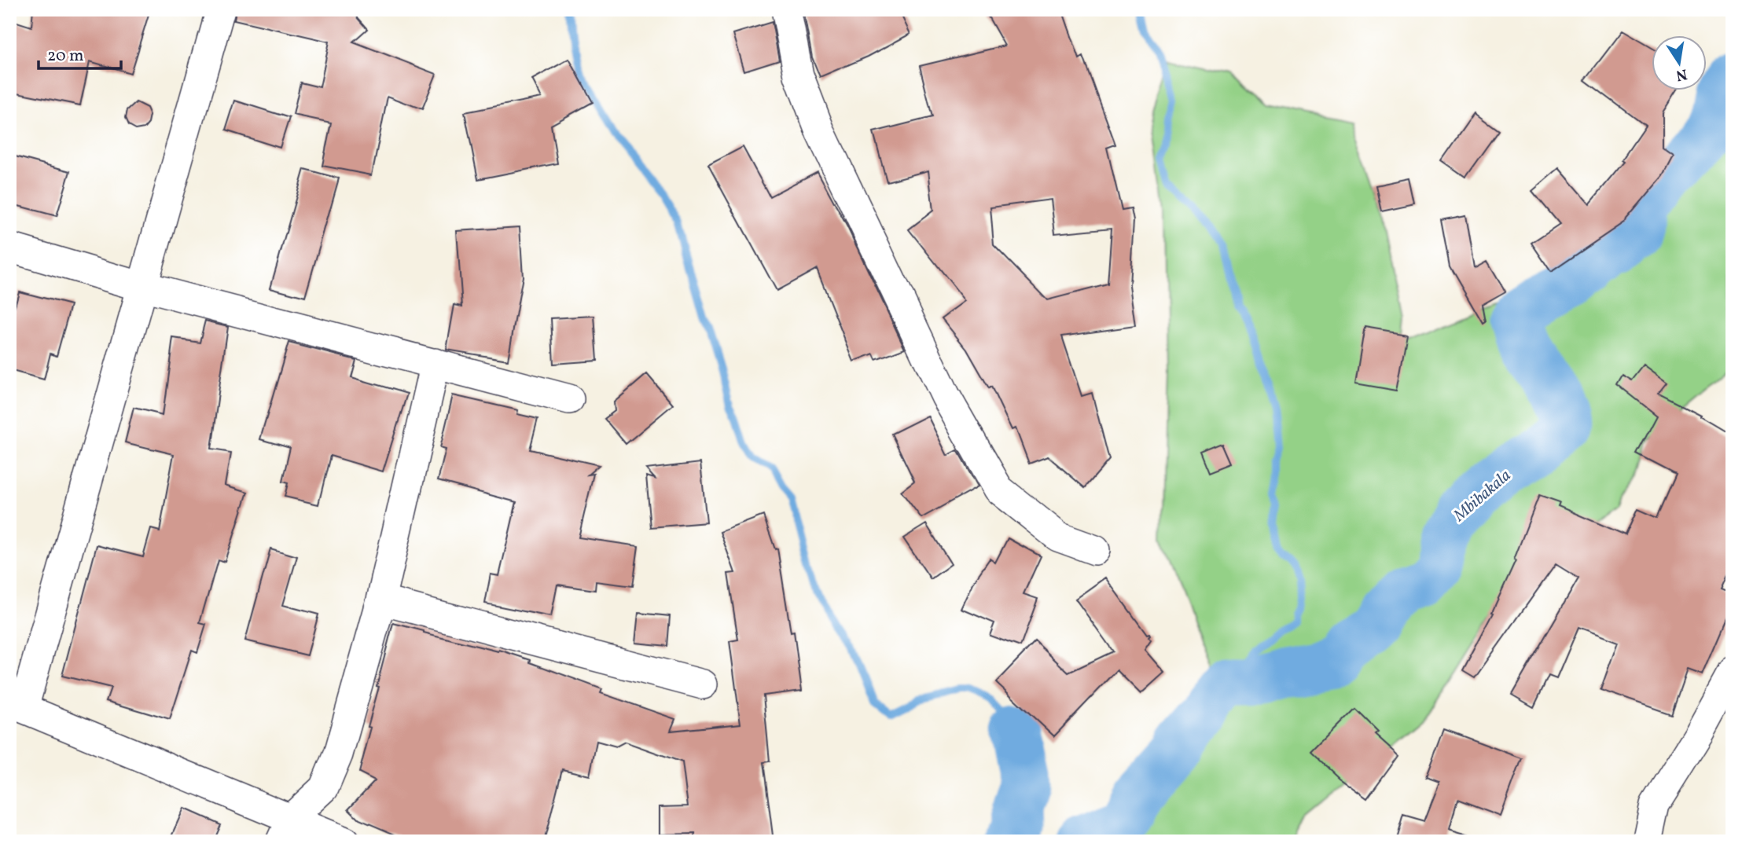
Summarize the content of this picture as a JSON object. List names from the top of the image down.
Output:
{
  "water": ["Mbibakala"],
  "scale_bar": "20 m",
  "north": "bottom"
}
